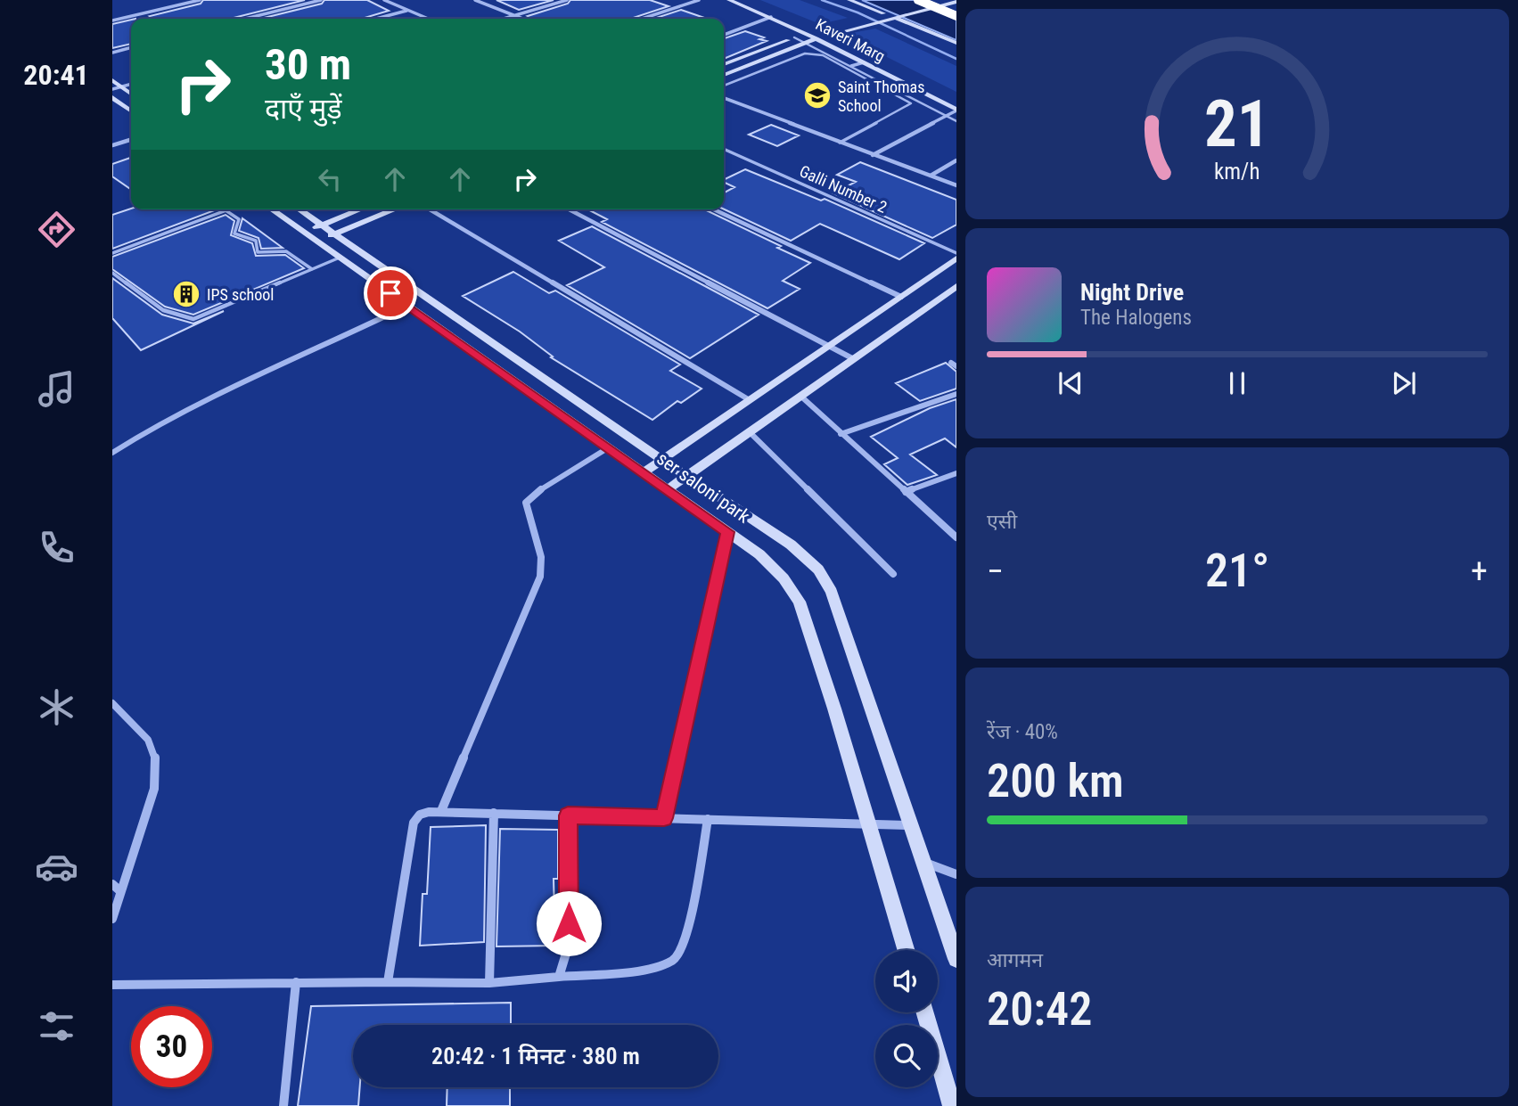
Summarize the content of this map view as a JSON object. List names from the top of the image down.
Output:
{
  "streets": {
    "street": ["Kaveri Marg", "ser saloni park"],
    "lane": ["Galli Number 2"]
  },
  "places": {
    "school or university": ["Saint Thomas School"],
    "building": ["IPS school"]
  },
  "page": {
    "tabs": "20:41",
    "turn": ["30 m", "दाएँ मुड़ें"],
    "song": ["Night Drive", "The Halogens"],
    "tile": [
      "एसी",
      ["रेंज · 40%", "200 km"],
      ["आगमन", "20:42"]
    ],
    "heat": ["−", "21°", "+"],
    "limit": "30",
    "trip": "20:42 · 1 मिनट · 380 m",
    "gauge": ["21", "km/h"]
  }
}
